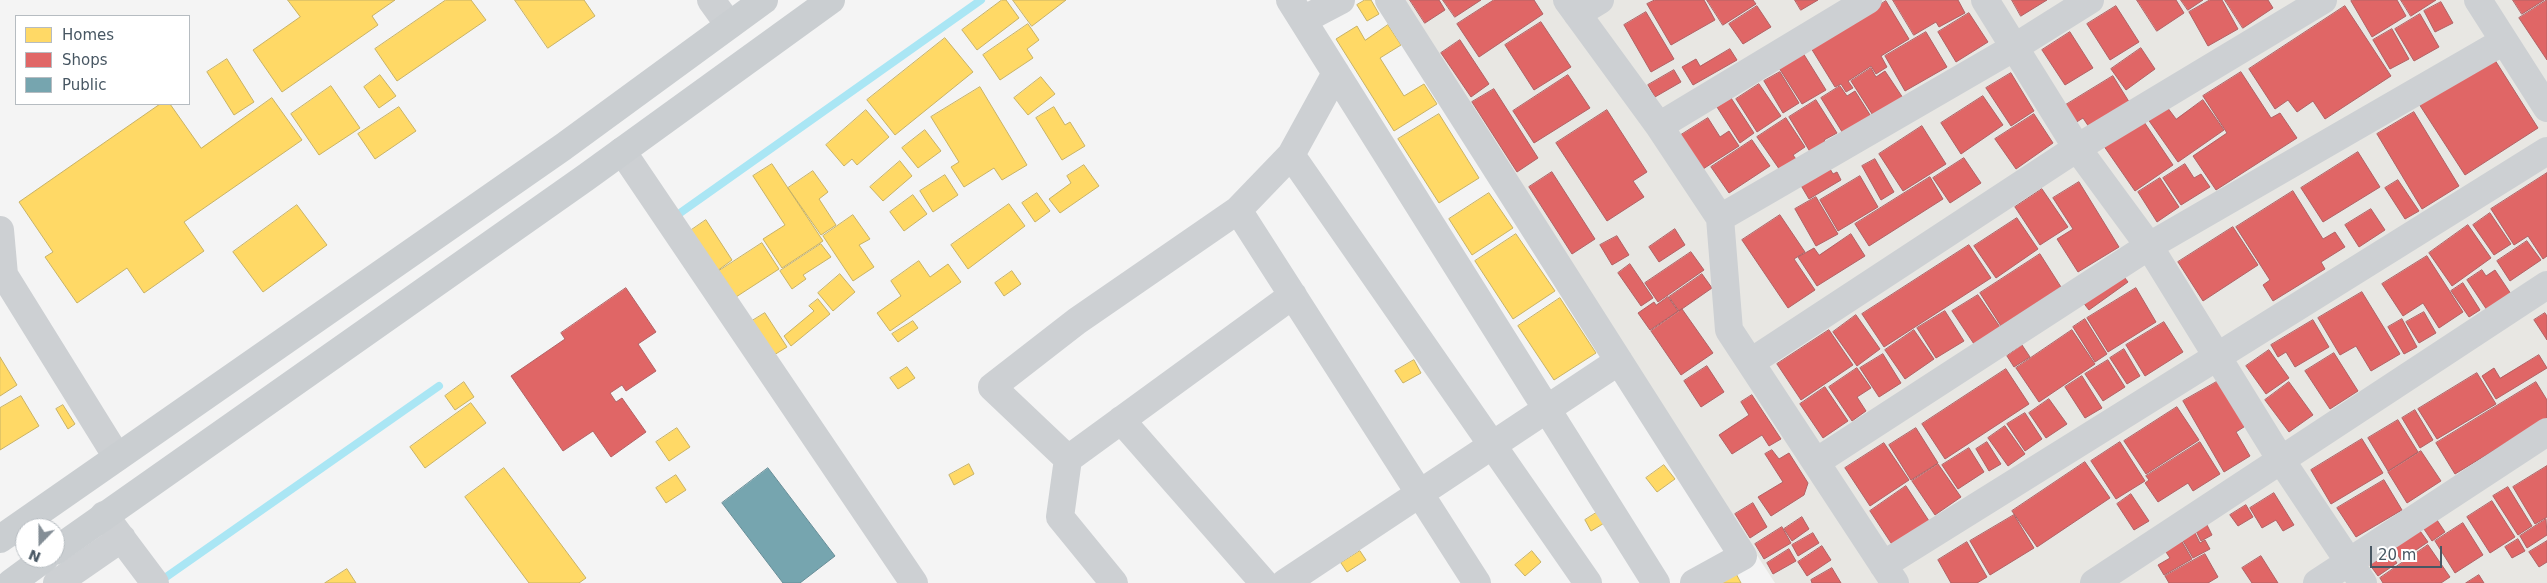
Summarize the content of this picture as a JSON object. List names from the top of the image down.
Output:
{
  "legend": ["Homes", "Shops", "Public"],
  "scale_bar": "20 m",
  "north": "bottom"
}
